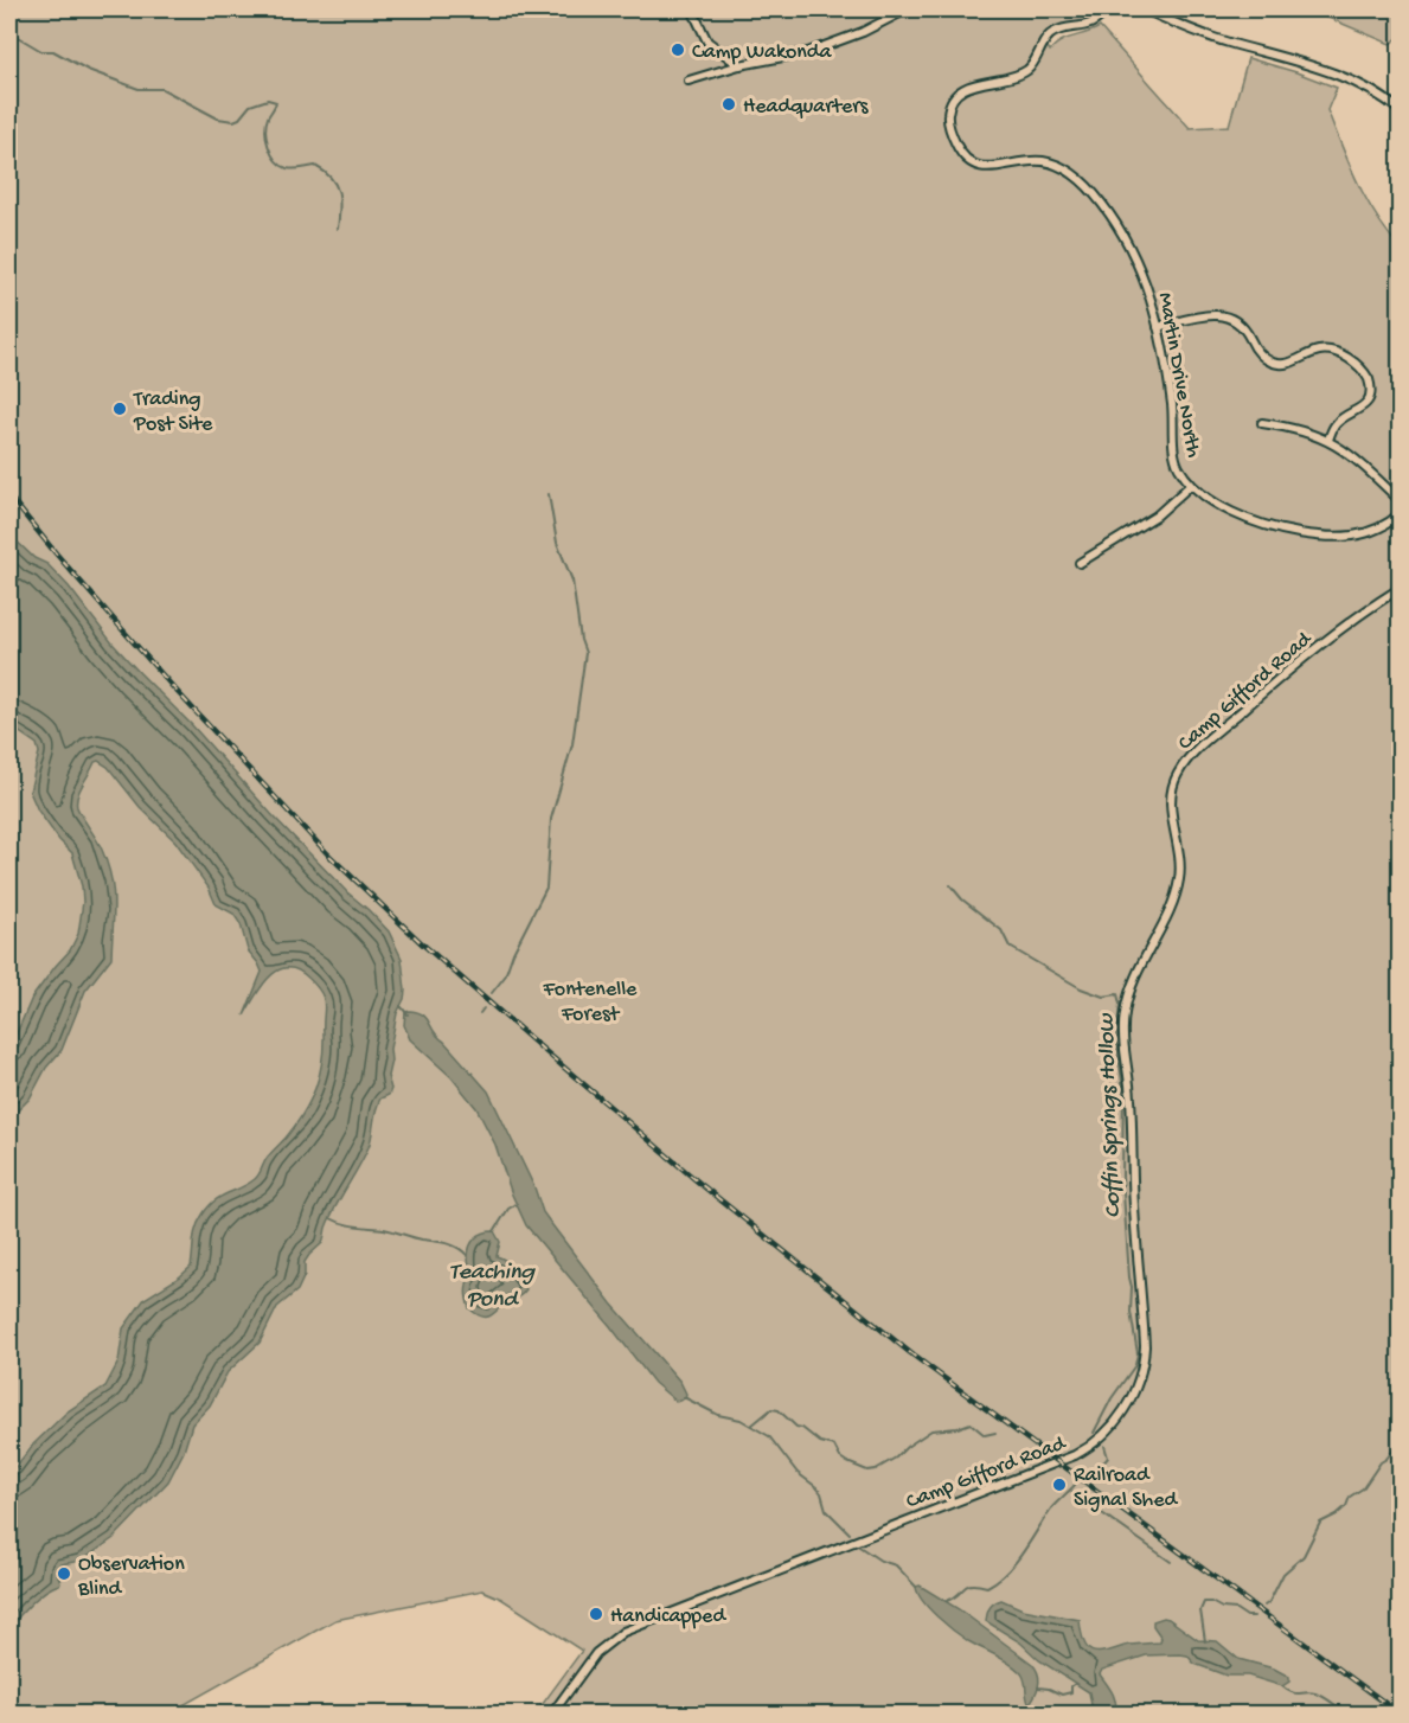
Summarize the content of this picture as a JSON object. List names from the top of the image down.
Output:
{
  "streets": {
    "street": ["Martin Drive North", "Camp Gifford Road"]
  },
  "water": ["Coffin Springs Hollow", "Teaching Pond"],
  "parks": ["Fontenelle Forest"],
  "places": [
    "Camp Wakonda",
    "Headquarters",
    "Trading Post Site",
    "Railroad Signal Shed",
    "Observation Blind",
    "Handicapped"
  ]
}
